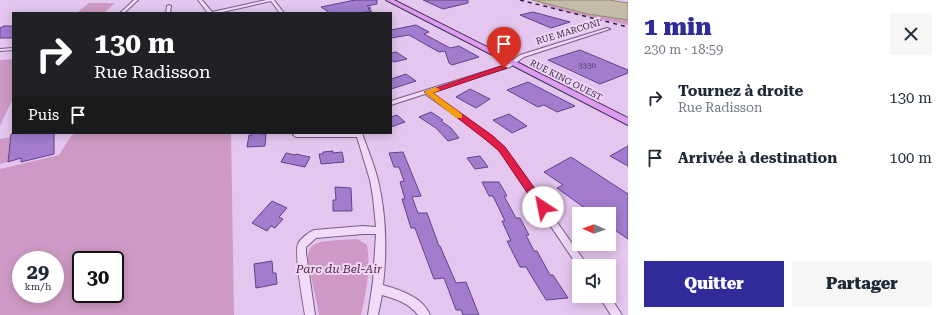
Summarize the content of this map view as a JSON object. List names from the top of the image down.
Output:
{
  "streets": {
    "main road": ["RUE KING OUEST"],
    "street": ["RUE MARCONI"]
  },
  "crossings": [
    ["RUE MARCONI", "RUE KING OUEST"]
  ],
  "parks": ["Parc du Bel-Air"],
  "house_numbers": ["3330"],
  "north": "left",
  "page": {
    "heading": ["1 min", "230 m · 18:59"],
    "turn": ["130 m", "Rue Radisson"],
    "list": [
      {
        "name": "Tournez à droite",
        "note": "Rue Radisson",
        "value": "130 m"
      },
      {
        "name": "Arrivée à destination",
        "value": "100 m"
      }
    ],
    "then": "Puis",
    "speed": "29 km/h",
    "limit": "30",
    "buttons": ["Quitter", "Partager"]
  }
}
